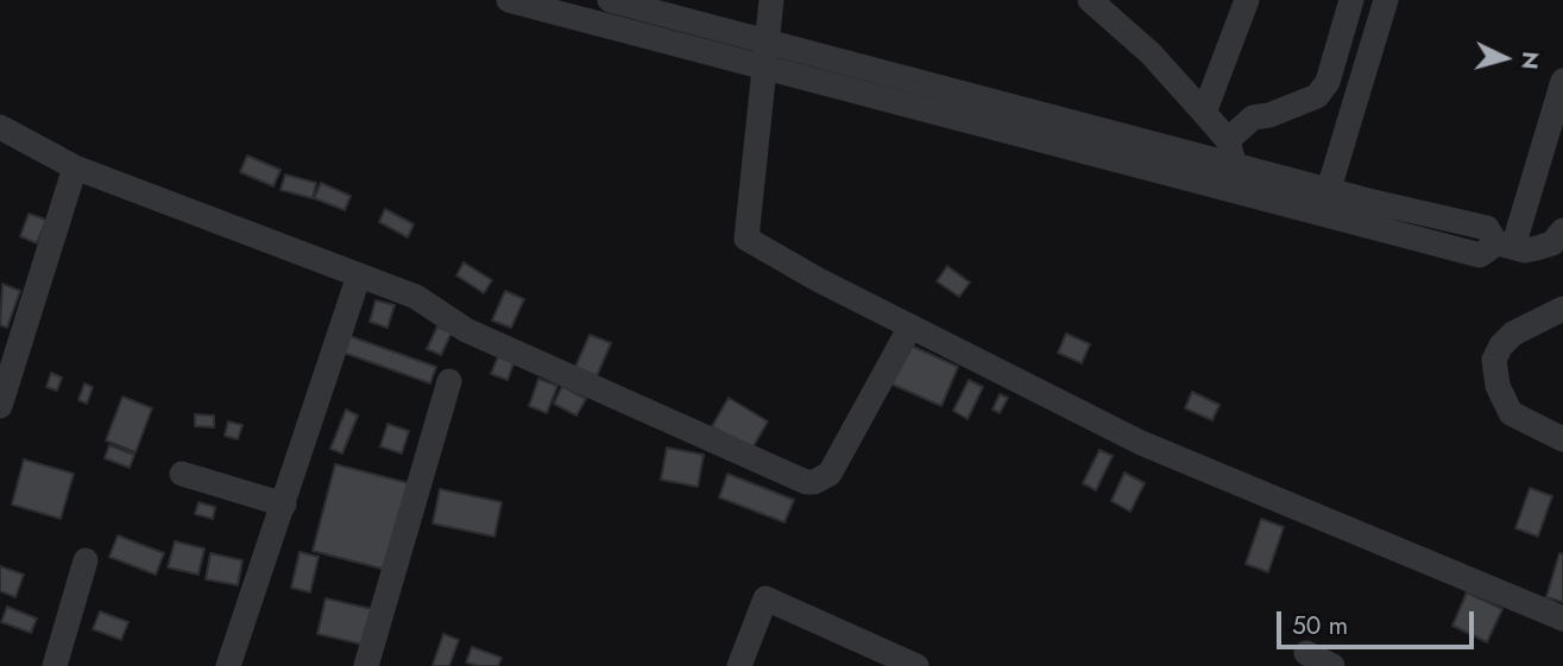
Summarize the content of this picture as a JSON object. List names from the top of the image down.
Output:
{
  "scale_bar": "50 m",
  "north": "right"
}
